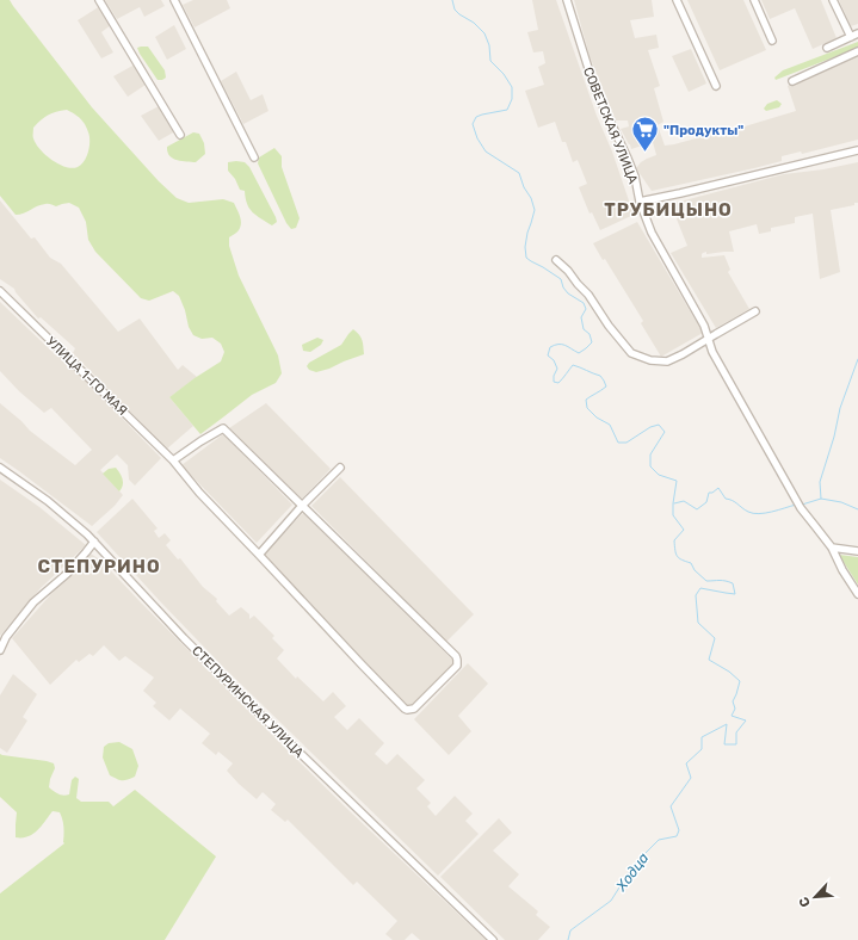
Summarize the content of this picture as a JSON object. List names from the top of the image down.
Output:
{
  "streets": {
    "street": ["СОВЕТСКАЯ УЛИЦА", "УЛИЦА 1-ГО МАЯ", "СТЕПУРИНСКАЯ УЛИЦА"]
  },
  "districts": ["ТРУБИЦЫНО", "СТЕПУРИНО"],
  "water": ["Ходца"],
  "places": {
    "supermarket": ["\"Продукты\""]
  },
  "north": "bottom left"
}
